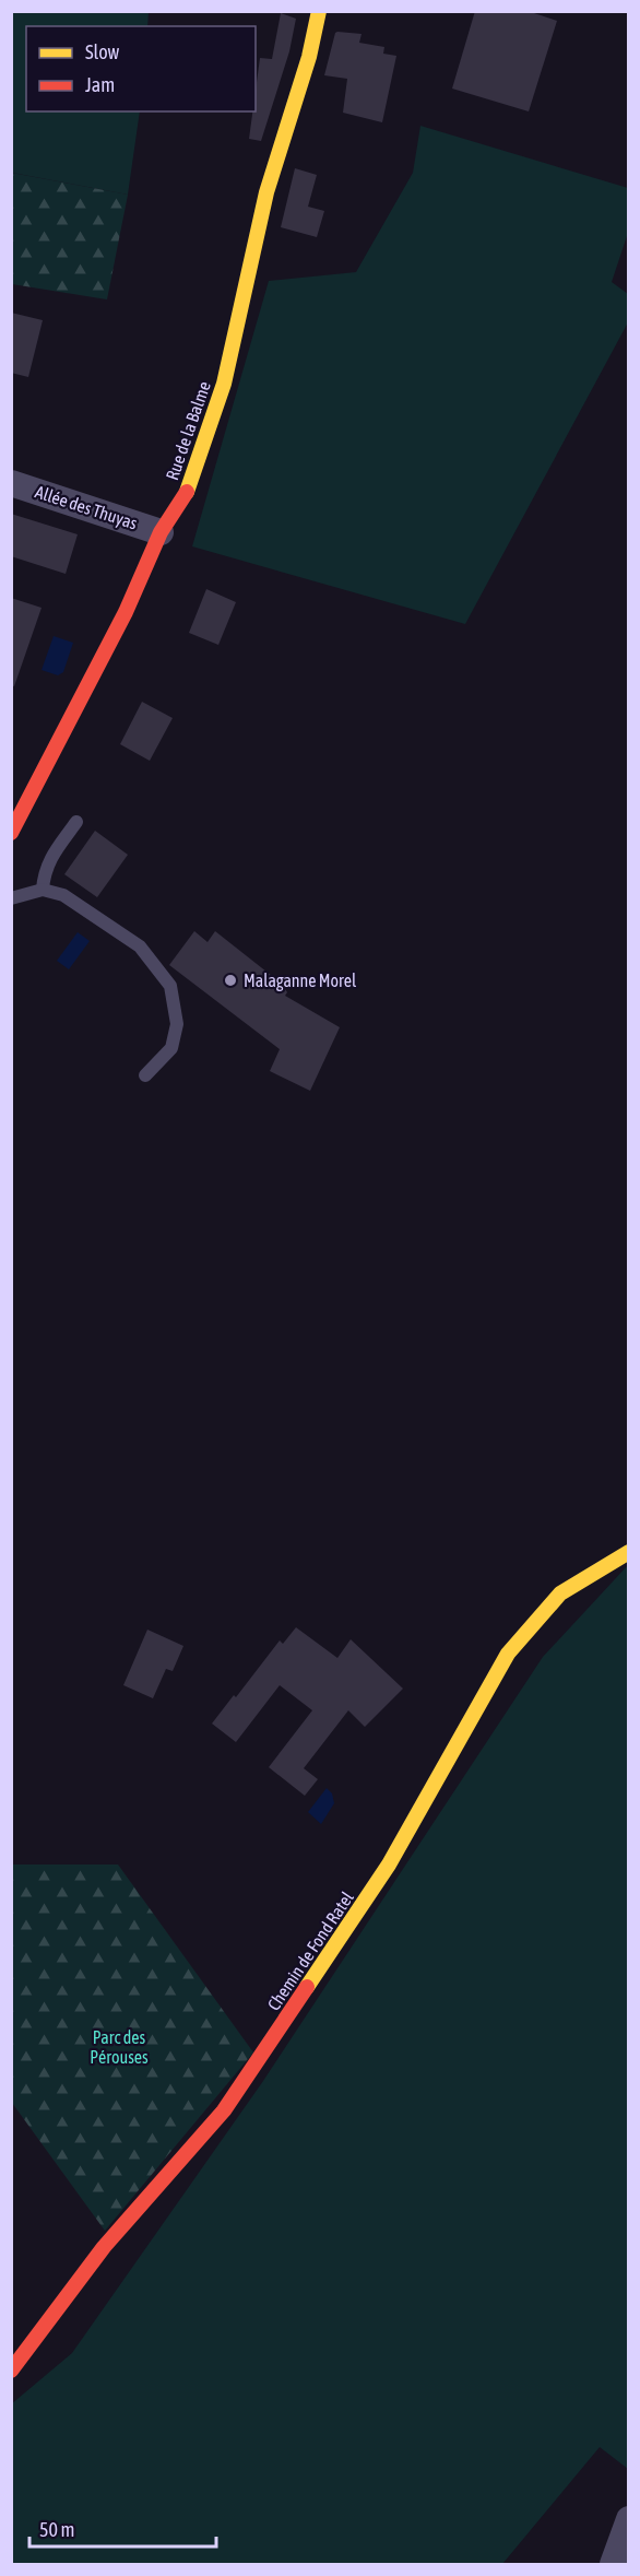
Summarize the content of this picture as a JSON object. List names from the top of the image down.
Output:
{
  "streets": {
    "street": ["Rue de la Balme", "Allée des Thuyas", "Chemin de Fond Ratel"]
  },
  "crossings": [
    ["Rue de la Balme", "Allée des Thuyas"]
  ],
  "parks": ["Parc des Pérouses"],
  "places": ["Malaganne Morel"],
  "legend": ["Slow", "Jam"],
  "scale_bar": "50 m"
}
